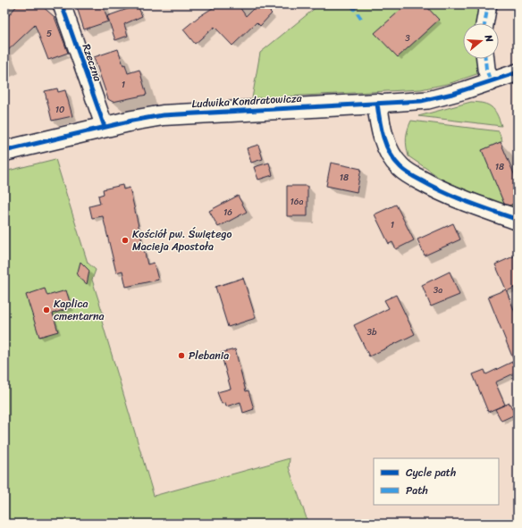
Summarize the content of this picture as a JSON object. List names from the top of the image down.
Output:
{
  "streets": {
    "street": ["Rzeczna", "Ludwika Kondratowicza"]
  },
  "crossings": [
    ["Rzeczna", "Ludwika Kondratowicza"]
  ],
  "places": ["Kościół pw. Świętego Macieja Apostoła", "Kaplica cmentarna", "Plebania"],
  "house_numbers": [
    "5",
    "3",
    "1",
    "10",
    "18",
    "18",
    "16a",
    "16",
    "1",
    "3a",
    "3b"
  ],
  "legend": ["Cycle path", "Path"],
  "north": "right"
}
